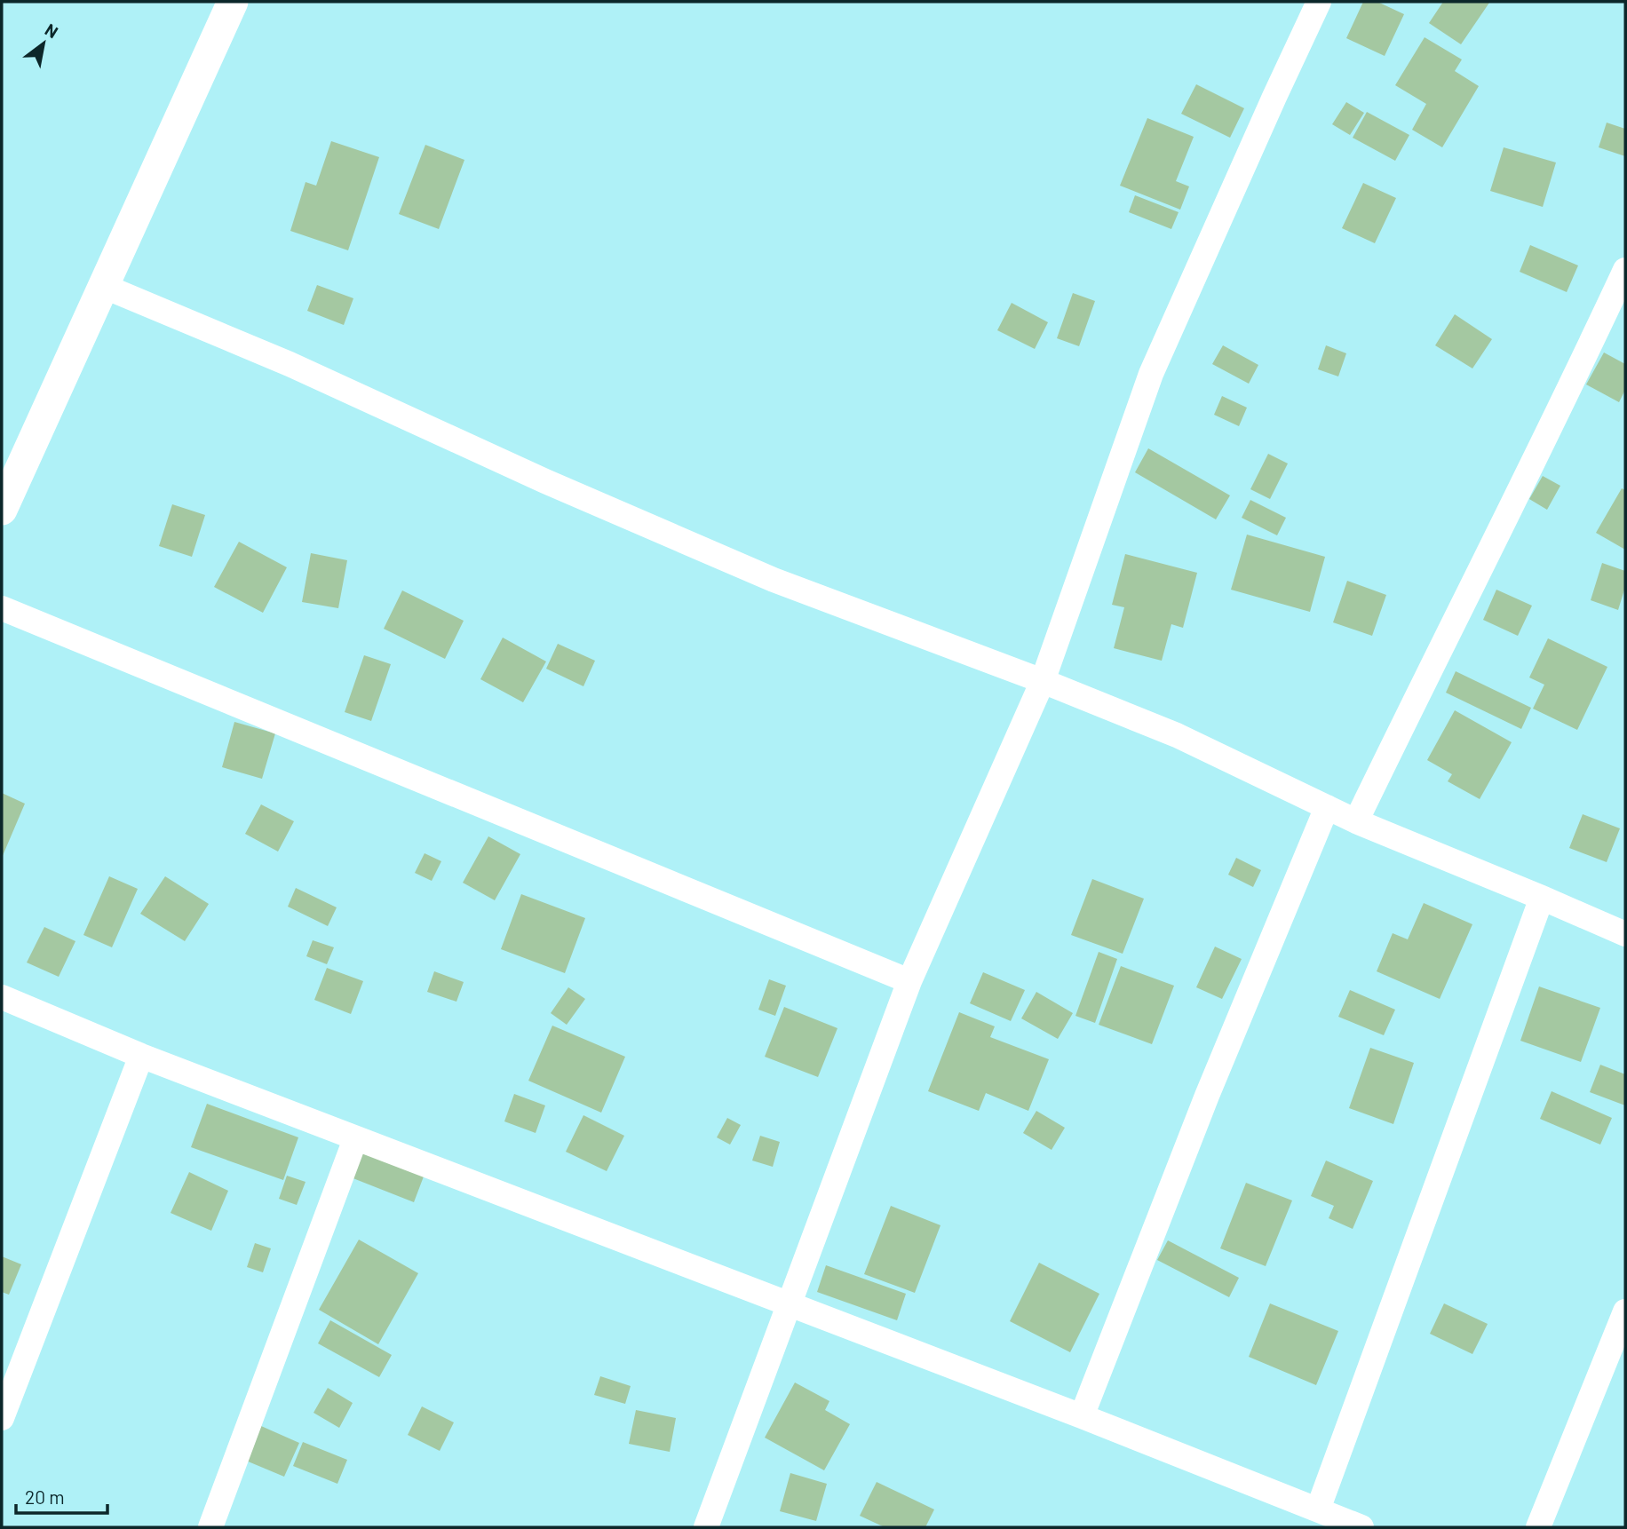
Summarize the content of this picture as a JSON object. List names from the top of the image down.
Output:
{
  "scale_bar": "20 m",
  "north": "top right"
}
